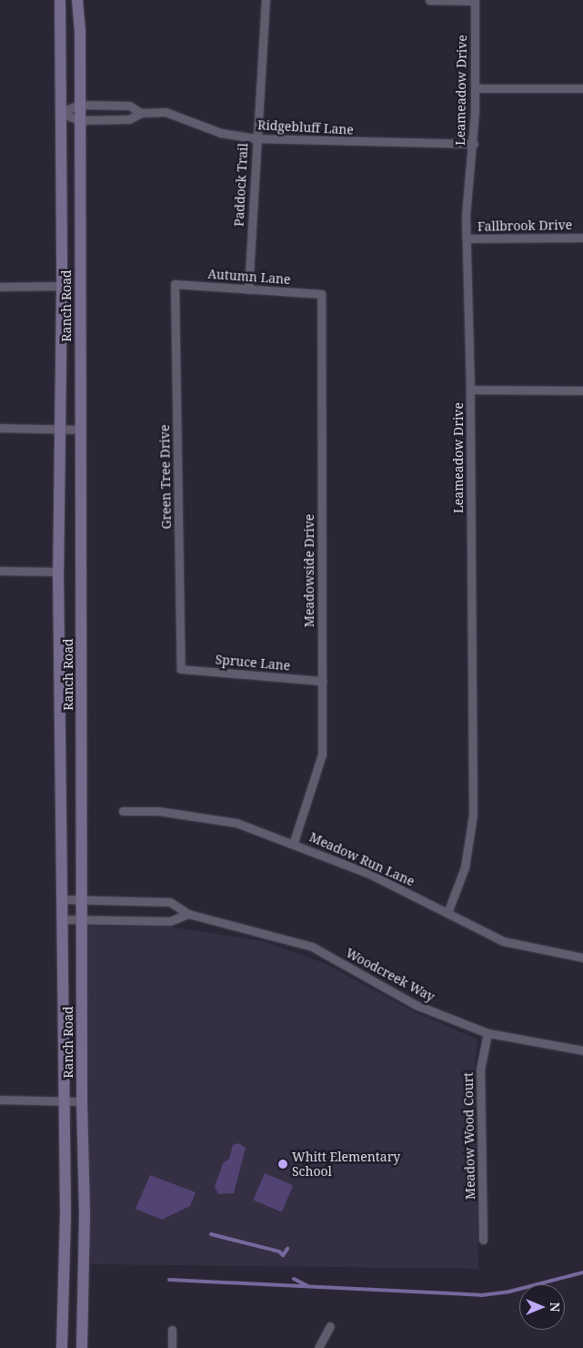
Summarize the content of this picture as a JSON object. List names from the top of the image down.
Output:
{
  "streets": {
    "main road": ["Ranch Road"],
    "street": [
      "Leameadow Drive",
      "Ridgebluff Lane",
      "Paddock Trail",
      "Fallbrook Drive",
      "Autumn Lane",
      "Green Tree Drive",
      "Meadowside Drive",
      "Spruce Lane",
      "Meadow Run Lane",
      "Woodcreek Way",
      "Meadow Wood Court"
    ]
  },
  "crossings": [
    ["Leameadow Drive", "Ridgebluff Lane"],
    ["Leameadow Drive", "Fallbrook Drive"],
    ["Leameadow Drive", "Meadow Run Lane"],
    ["Ridgebluff Lane", "Paddock Trail"],
    ["Paddock Trail", "Autumn Lane"],
    ["Autumn Lane", "Green Tree Drive"],
    ["Autumn Lane", "Meadowside Drive"],
    ["Ranch Road", "Woodcreek Way"],
    ["Green Tree Drive", "Spruce Lane"],
    ["Meadowside Drive", "Spruce Lane"],
    ["Meadowside Drive", "Meadow Run Lane"],
    ["Woodcreek Way", "Meadow Wood Court"]
  ],
  "places": ["Whitt Elementary School"],
  "north": "right"
}
